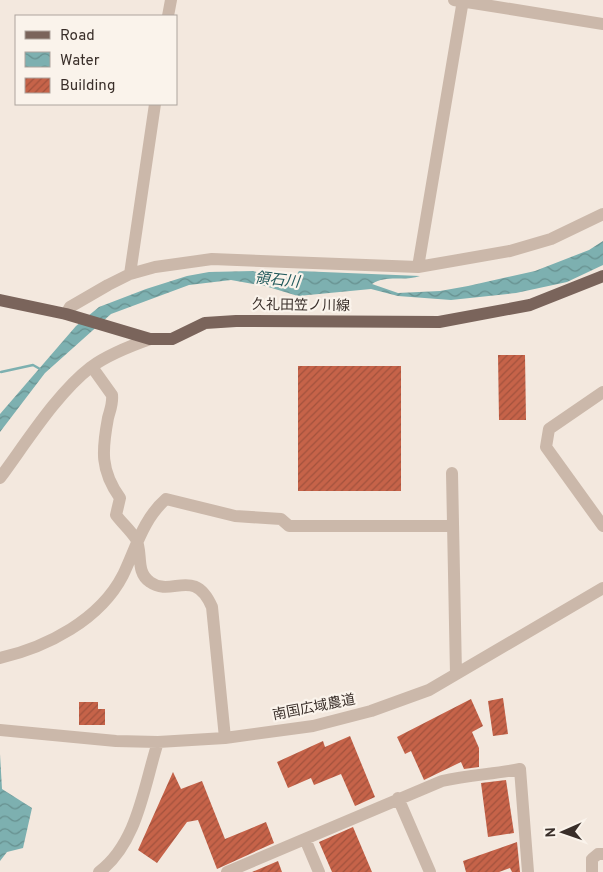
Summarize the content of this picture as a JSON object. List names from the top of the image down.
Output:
{
  "streets": {
    "main road": ["久礼田笠ノ川線"],
    "street": ["南国広域農道"]
  },
  "water": ["領石川"],
  "legend": ["Road", "Water", "Building"],
  "north": "left"
}
